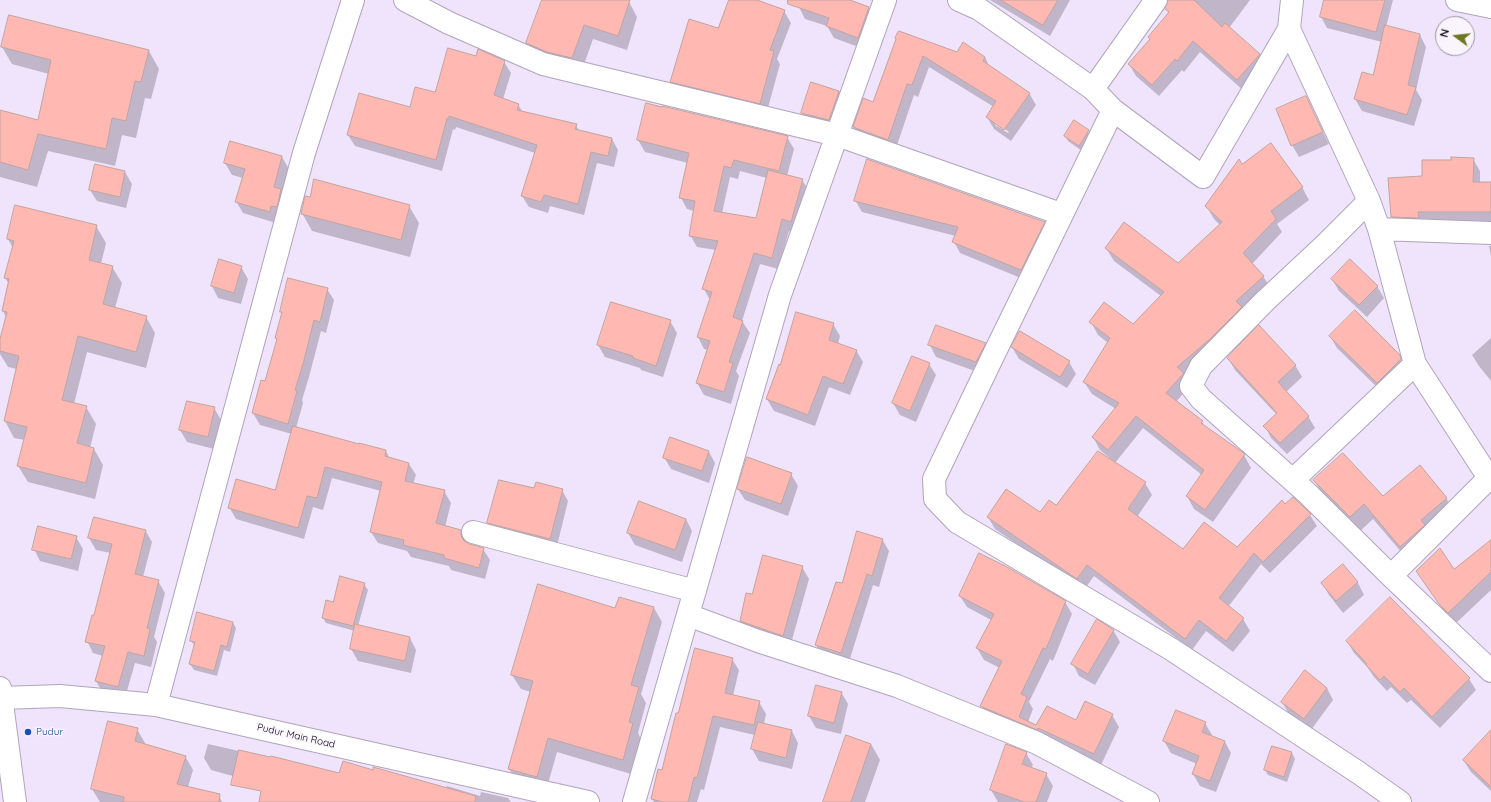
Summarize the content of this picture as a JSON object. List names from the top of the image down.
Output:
{
  "streets": {
    "street": ["Pudur Main Road"]
  },
  "places": ["Pudur"],
  "north": "left"
}
